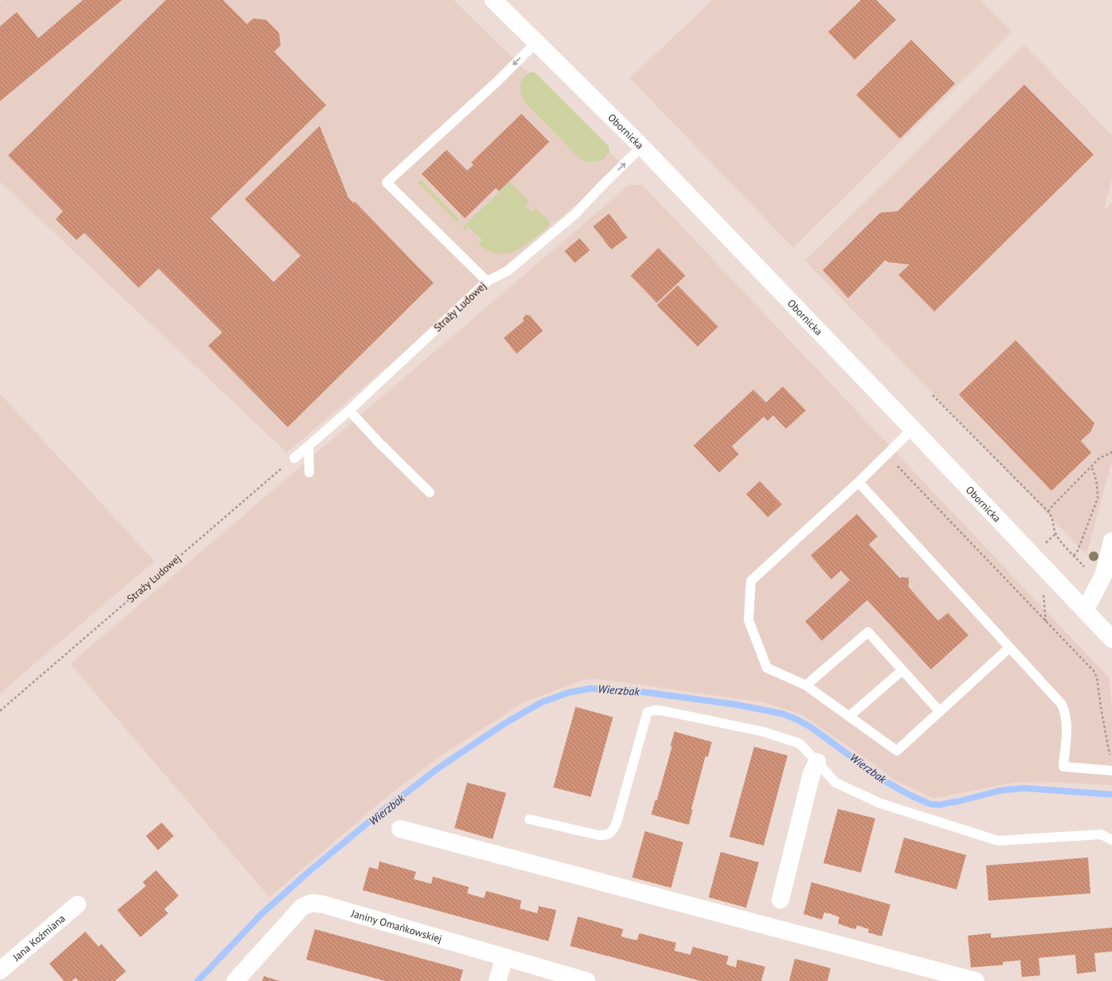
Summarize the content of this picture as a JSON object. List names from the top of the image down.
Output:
{
  "streets": {
    "street": ["Obornicka", "Janiny Omańkowskiej", "Jana Koźmiana"],
    "lane": ["Straży Ludowej"]
  },
  "crossings": [
    ["Obornicka", "Straży Ludowej"]
  ],
  "water": ["Wierzbak"]
}
